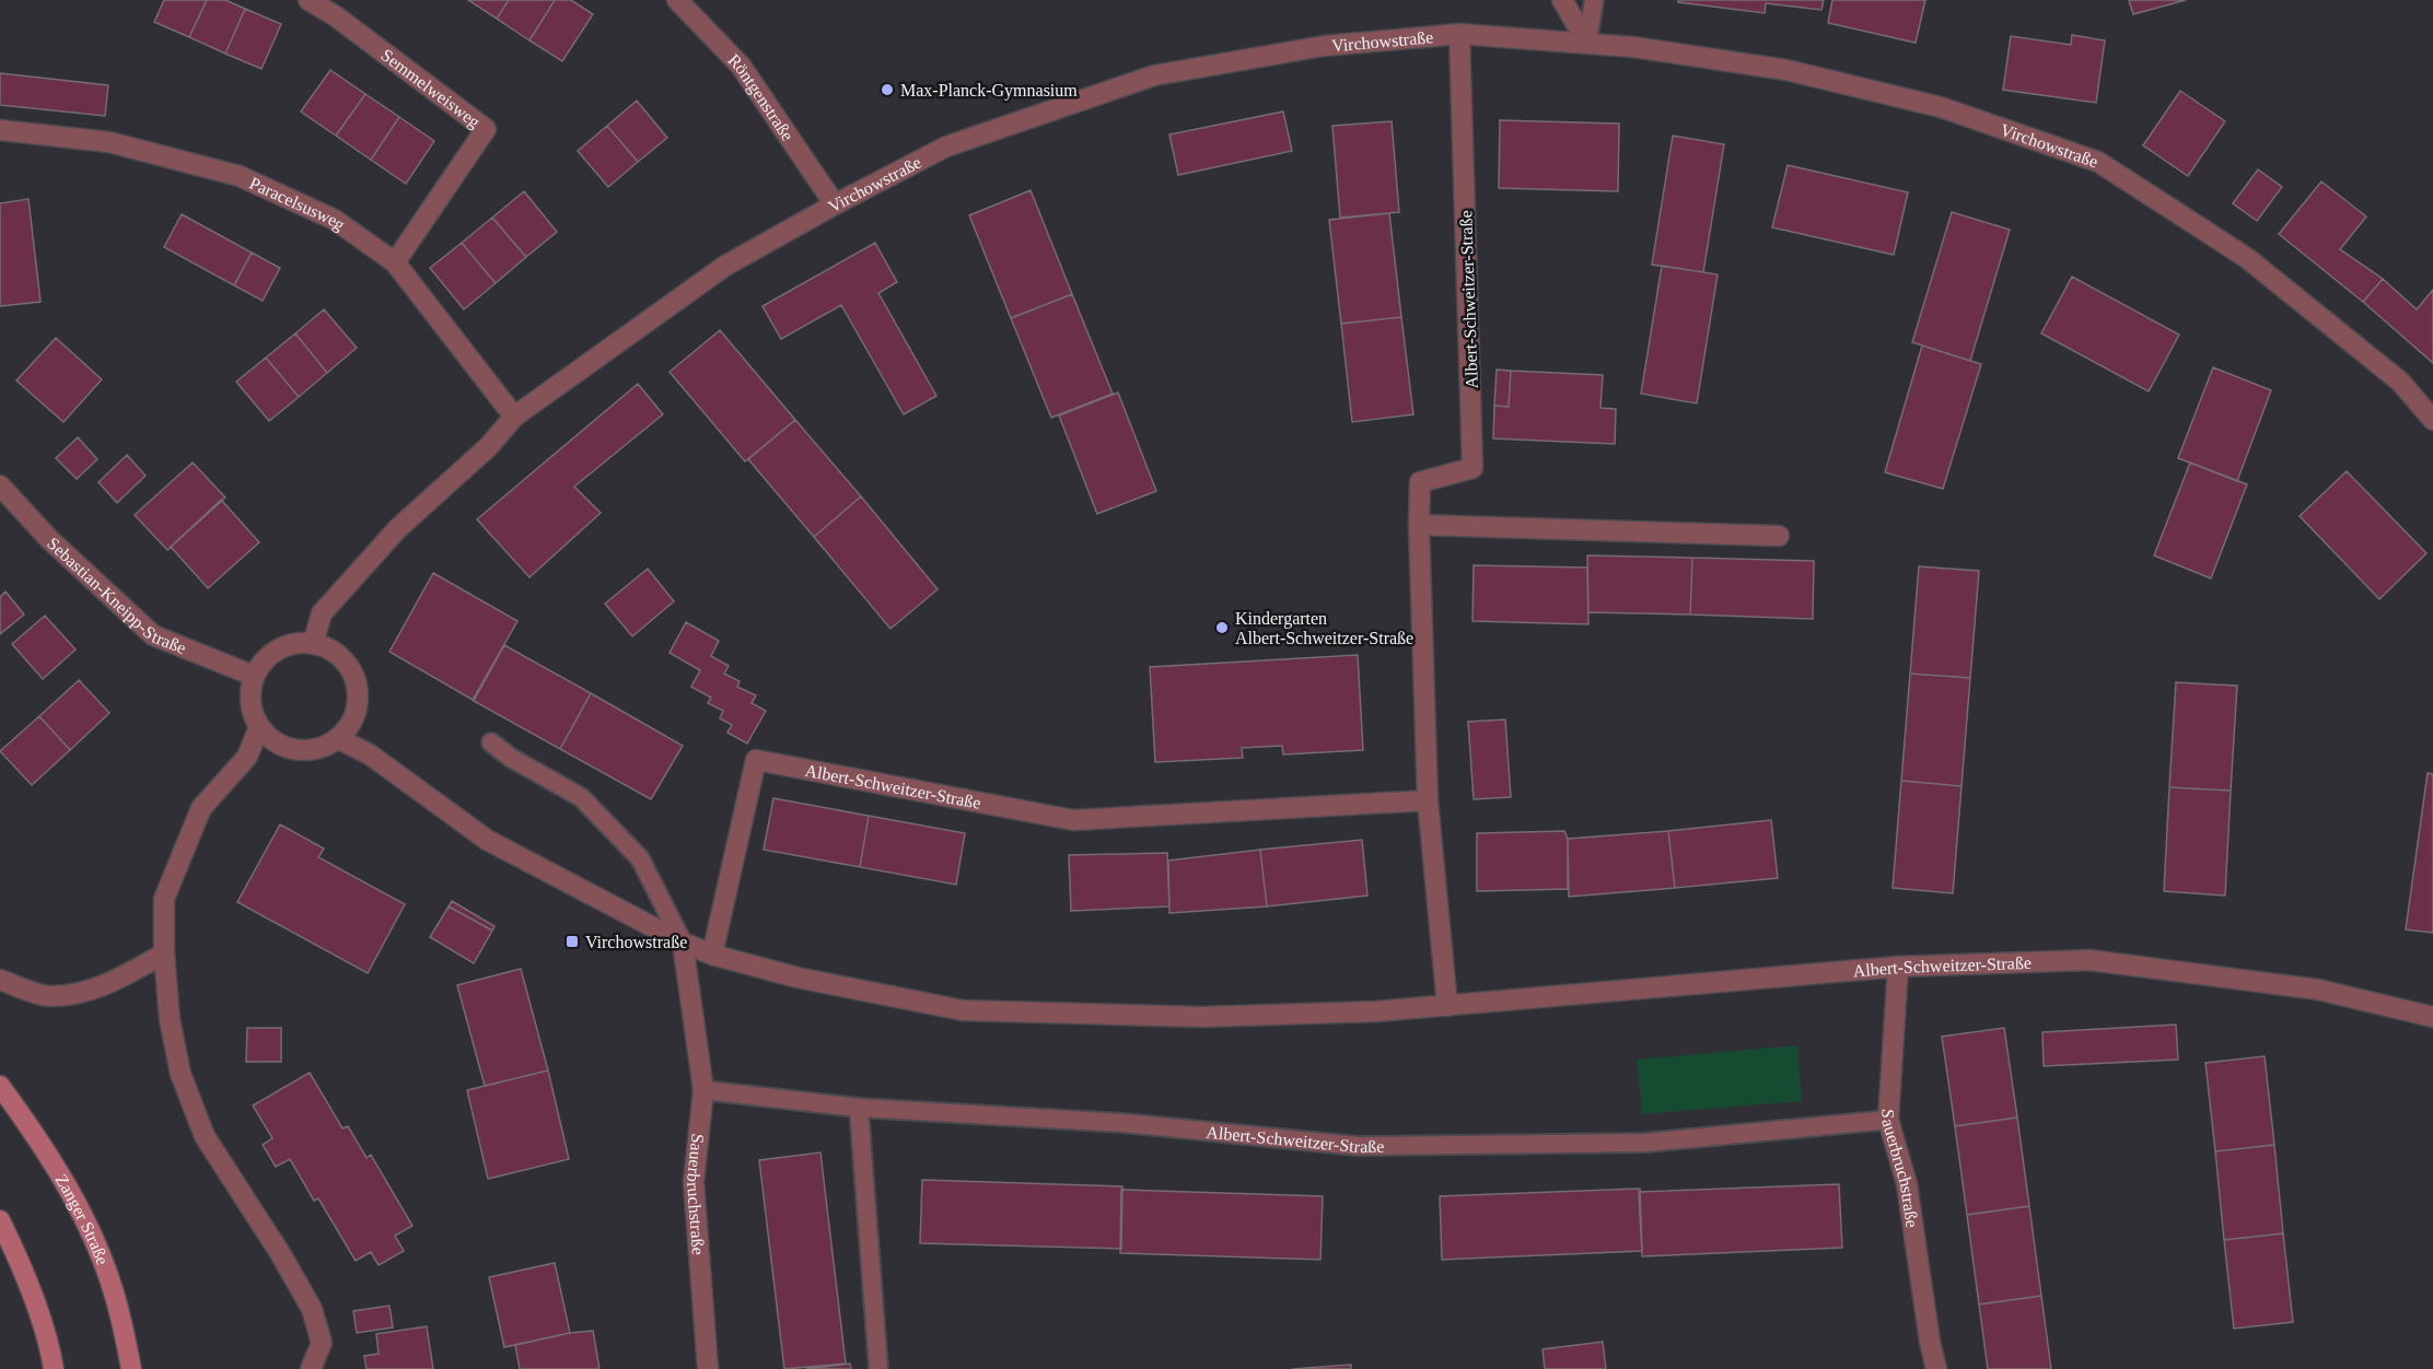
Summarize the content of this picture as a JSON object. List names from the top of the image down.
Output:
{
  "streets": {
    "street": [
      "Virchowstraße",
      "Semmelweisweg",
      "Röntgenstraße",
      "Paracelsusweg",
      "Albert-Schweitzer-Straße",
      "Sebastian-Kneipp-Straße",
      "Sauerbruchstraße",
      "Zanger Straße"
    ]
  },
  "crossings": [
    ["Virchowstraße", "Röntgenstraße"],
    ["Virchowstraße", "Paracelsusweg"],
    ["Virchowstraße", "Albert-Schweitzer-Straße"],
    ["Virchowstraße", "Sebastian-Kneipp-Straße"],
    ["Semmelweisweg", "Paracelsusweg"],
    ["Albert-Schweitzer-Straße", "Sebastian-Kneipp-Straße"],
    ["Albert-Schweitzer-Straße", "Sauerbruchstraße"]
  ],
  "places": {
    "other": ["Max-Planck-Gymnasium", "Kindergarten Albert-Schweitzer-Straße"],
    "transit": ["Virchowstraße"]
  }
}
